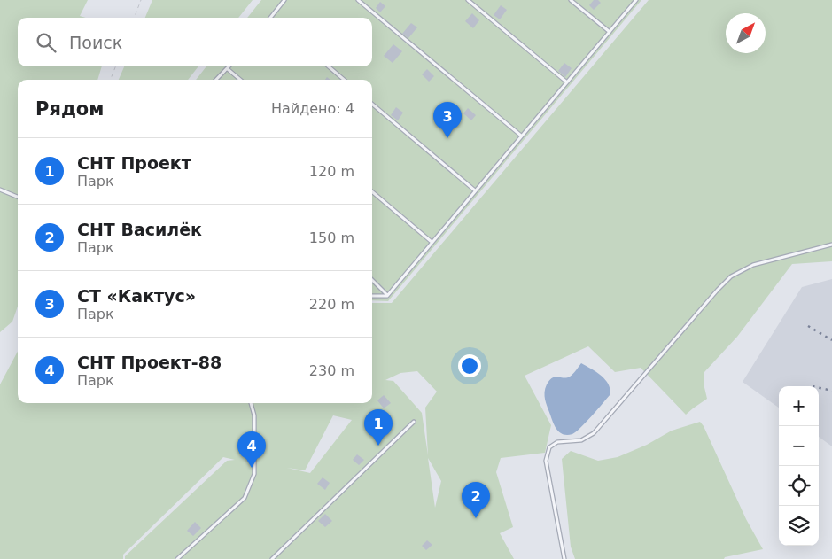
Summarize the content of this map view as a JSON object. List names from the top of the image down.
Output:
{
  "north": "top right",
  "page": {
    "search": "Поиск",
    "heading": ["Рядом", "Найдено: 4"],
    "pins": [
      "3",
      "1",
      "4",
      "2"
    ],
    "list": [
      {
        "mark": "1",
        "name": "СНТ Проект",
        "note": "Парк",
        "value": "120 m"
      },
      {
        "mark": "2",
        "name": "СНТ Василёк",
        "note": "Парк",
        "value": "150 m"
      },
      {
        "mark": "3",
        "name": "СТ «Кактус»",
        "note": "Парк",
        "value": "220 m"
      },
      {
        "mark": "4",
        "name": "СНТ Проект-88",
        "note": "Парк",
        "value": "230 m"
      }
    ],
    "map_buttons": ["+", "−"]
  }
}
